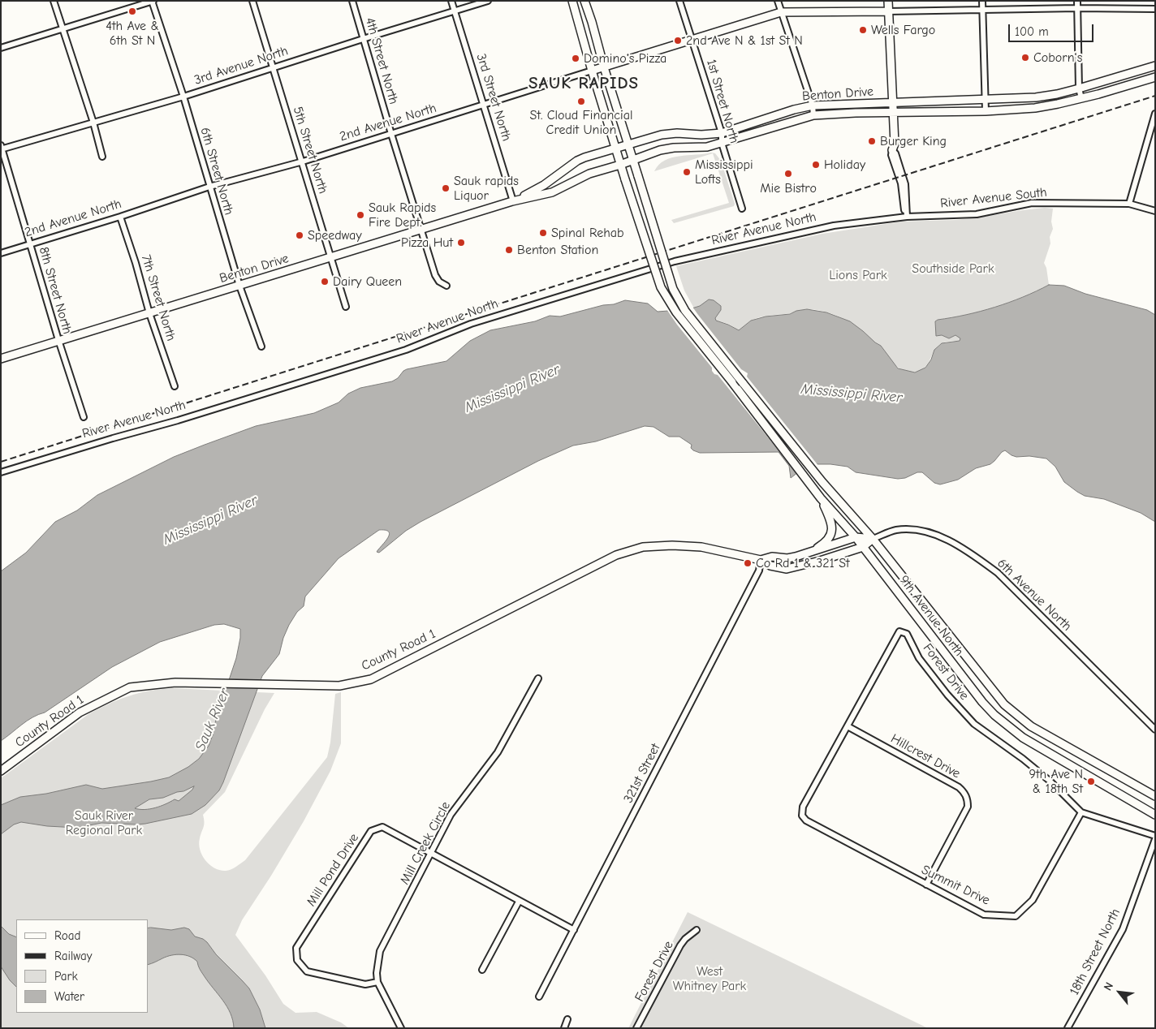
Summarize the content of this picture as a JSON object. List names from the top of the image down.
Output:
{
  "streets": {
    "main road": [
      "Benton Drive",
      "2nd Avenue North",
      "9th Avenue North",
      "County Road 1"
    ],
    "street": [
      "4th Street North",
      "3rd Avenue North",
      "3rd Street North",
      "1st Street North",
      "5th Street North",
      "6th Street North",
      "River Avenue South",
      "River Avenue North",
      "8th Street North",
      "7th Street North",
      "6th Avenue North",
      "Forest Drive",
      "Hillcrest Drive",
      "321st Street",
      "Mill Creek Circle",
      "Mill Pond Drive",
      "Summit Drive",
      "18th Street North"
    ]
  },
  "crossings": [
    ["4th Street North", "3rd Avenue North"],
    ["4th Street North", "Benton Drive"],
    ["4th Street North", "2nd Avenue North"],
    ["3rd Avenue North", "3rd Street North"],
    ["3rd Avenue North", "5th Street North"],
    ["3rd Avenue North", "6th Street North"],
    ["3rd Avenue North", "8th Street North"],
    ["Benton Drive", "3rd Street North"],
    ["Benton Drive", "1st Street North"],
    ["Benton Drive", "5th Street North"],
    ["Benton Drive", "6th Street North"],
    ["Benton Drive", "8th Street North"],
    ["Benton Drive", "7th Street North"],
    ["Benton Drive", "9th Avenue North"],
    ["3rd Street North", "2nd Avenue North"],
    ["1st Street North", "2nd Avenue North"],
    ["2nd Avenue North", "5th Street North"],
    ["2nd Avenue North", "6th Street North"],
    ["2nd Avenue North", "8th Street North"],
    ["2nd Avenue North", "7th Street North"],
    ["2nd Avenue North", "9th Avenue North"],
    ["River Avenue South", "River Avenue North"],
    ["6th Avenue North", "9th Avenue North"],
    ["9th Avenue North", "County Road 1"],
    ["County Road 1", "321st Street"],
    ["Forest Drive", "Hillcrest Drive"],
    ["Forest Drive", "Summit Drive"],
    ["Hillcrest Drive", "Summit Drive"],
    ["321st Street", "Mill Pond Drive"],
    ["Mill Creek Circle", "Mill Pond Drive"]
  ],
  "districts": ["SAUK RAPIDS"],
  "water": ["Mississippi River", "Sauk River"],
  "parks": [
    "Southside Park",
    "Lions Park",
    "Sauk River Regional Park",
    "West Whitney Park"
  ],
  "places": [
    "4th Ave & 6th St N",
    "Wells Fargo",
    "2nd Ave N & 1st St N",
    "Coborn's",
    "Domino's Pizza",
    "St. Cloud Financial Credit Union",
    "Burger King",
    "Holiday",
    "Mississippi Lofts",
    "Mie Bistro",
    "Sauk rapids Liquor",
    "Sauk Rapids Fire Dept.",
    "Spinal Rehab",
    "Speedway",
    "Pizza Hut",
    "Benton Station",
    "Dairy Queen",
    "Co Rd 1 & 321 St",
    "9th Ave N & 18th St"
  ],
  "legend": [
    "Road",
    "Railway",
    "Park",
    "Water"
  ],
  "scale_bar": "100 m",
  "north": "top left"
}
